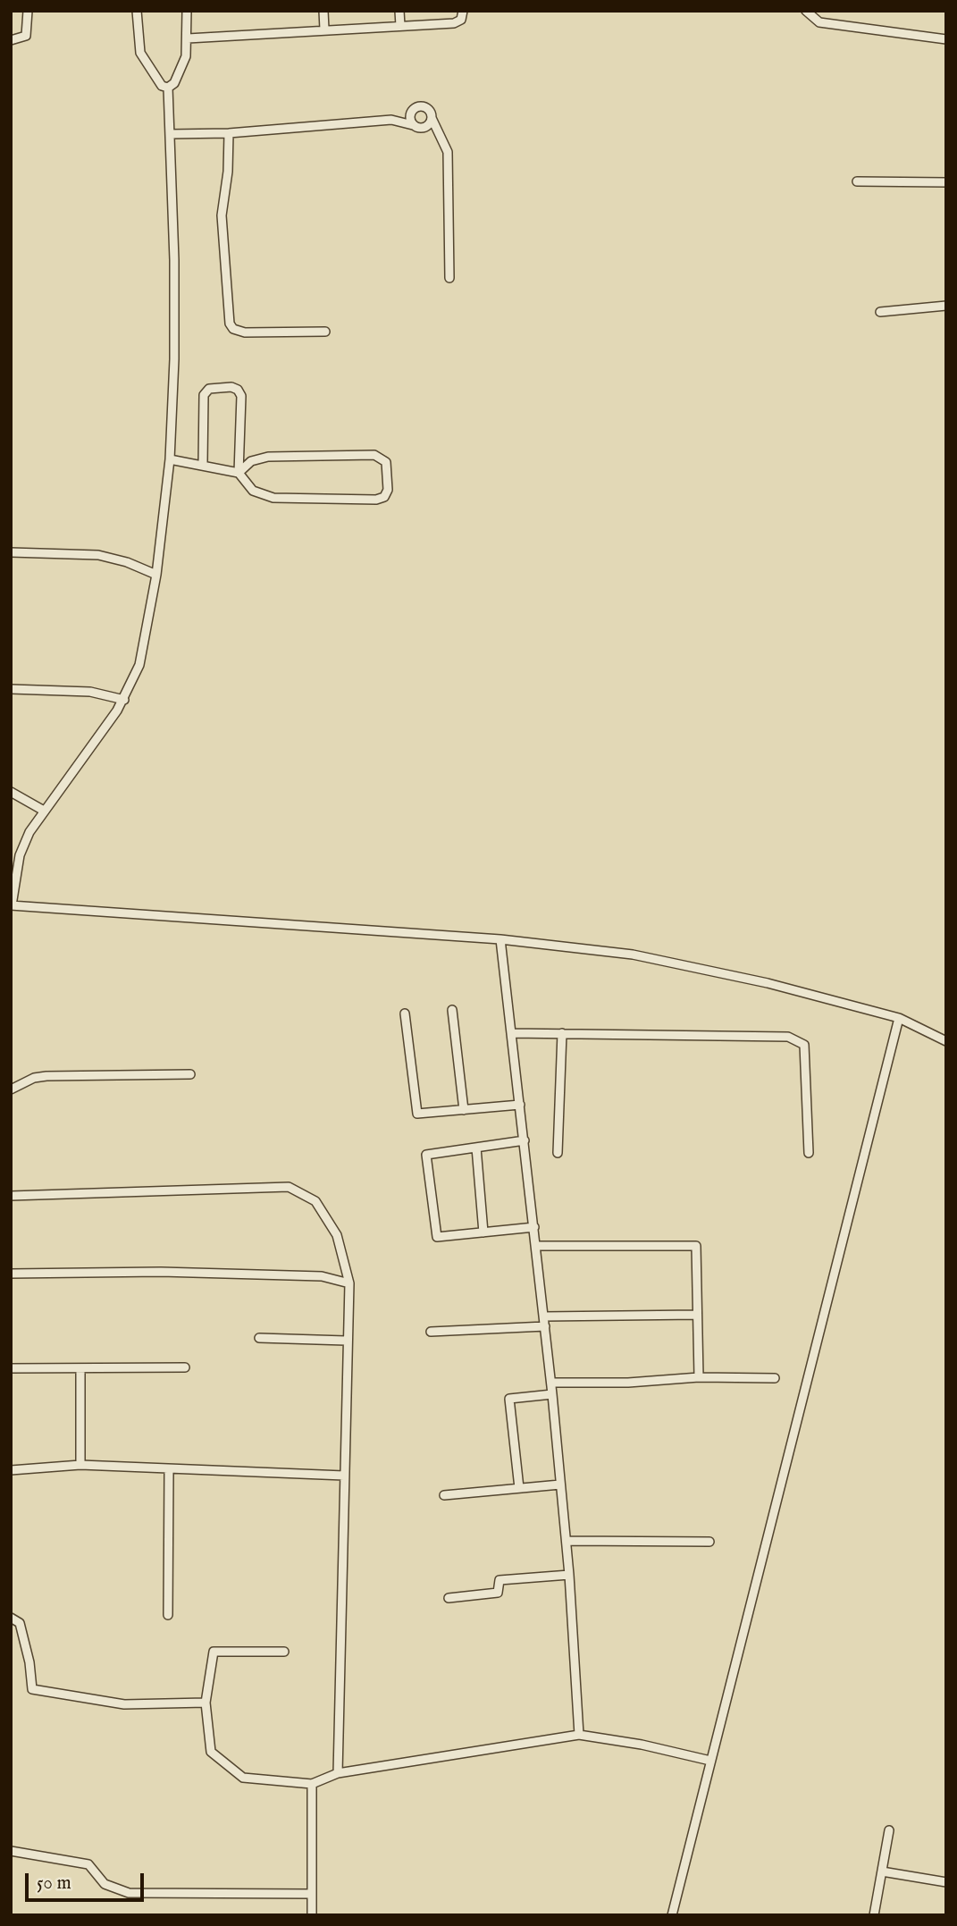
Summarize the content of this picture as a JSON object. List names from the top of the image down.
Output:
{
  "scale_bar": "50 m"
}
